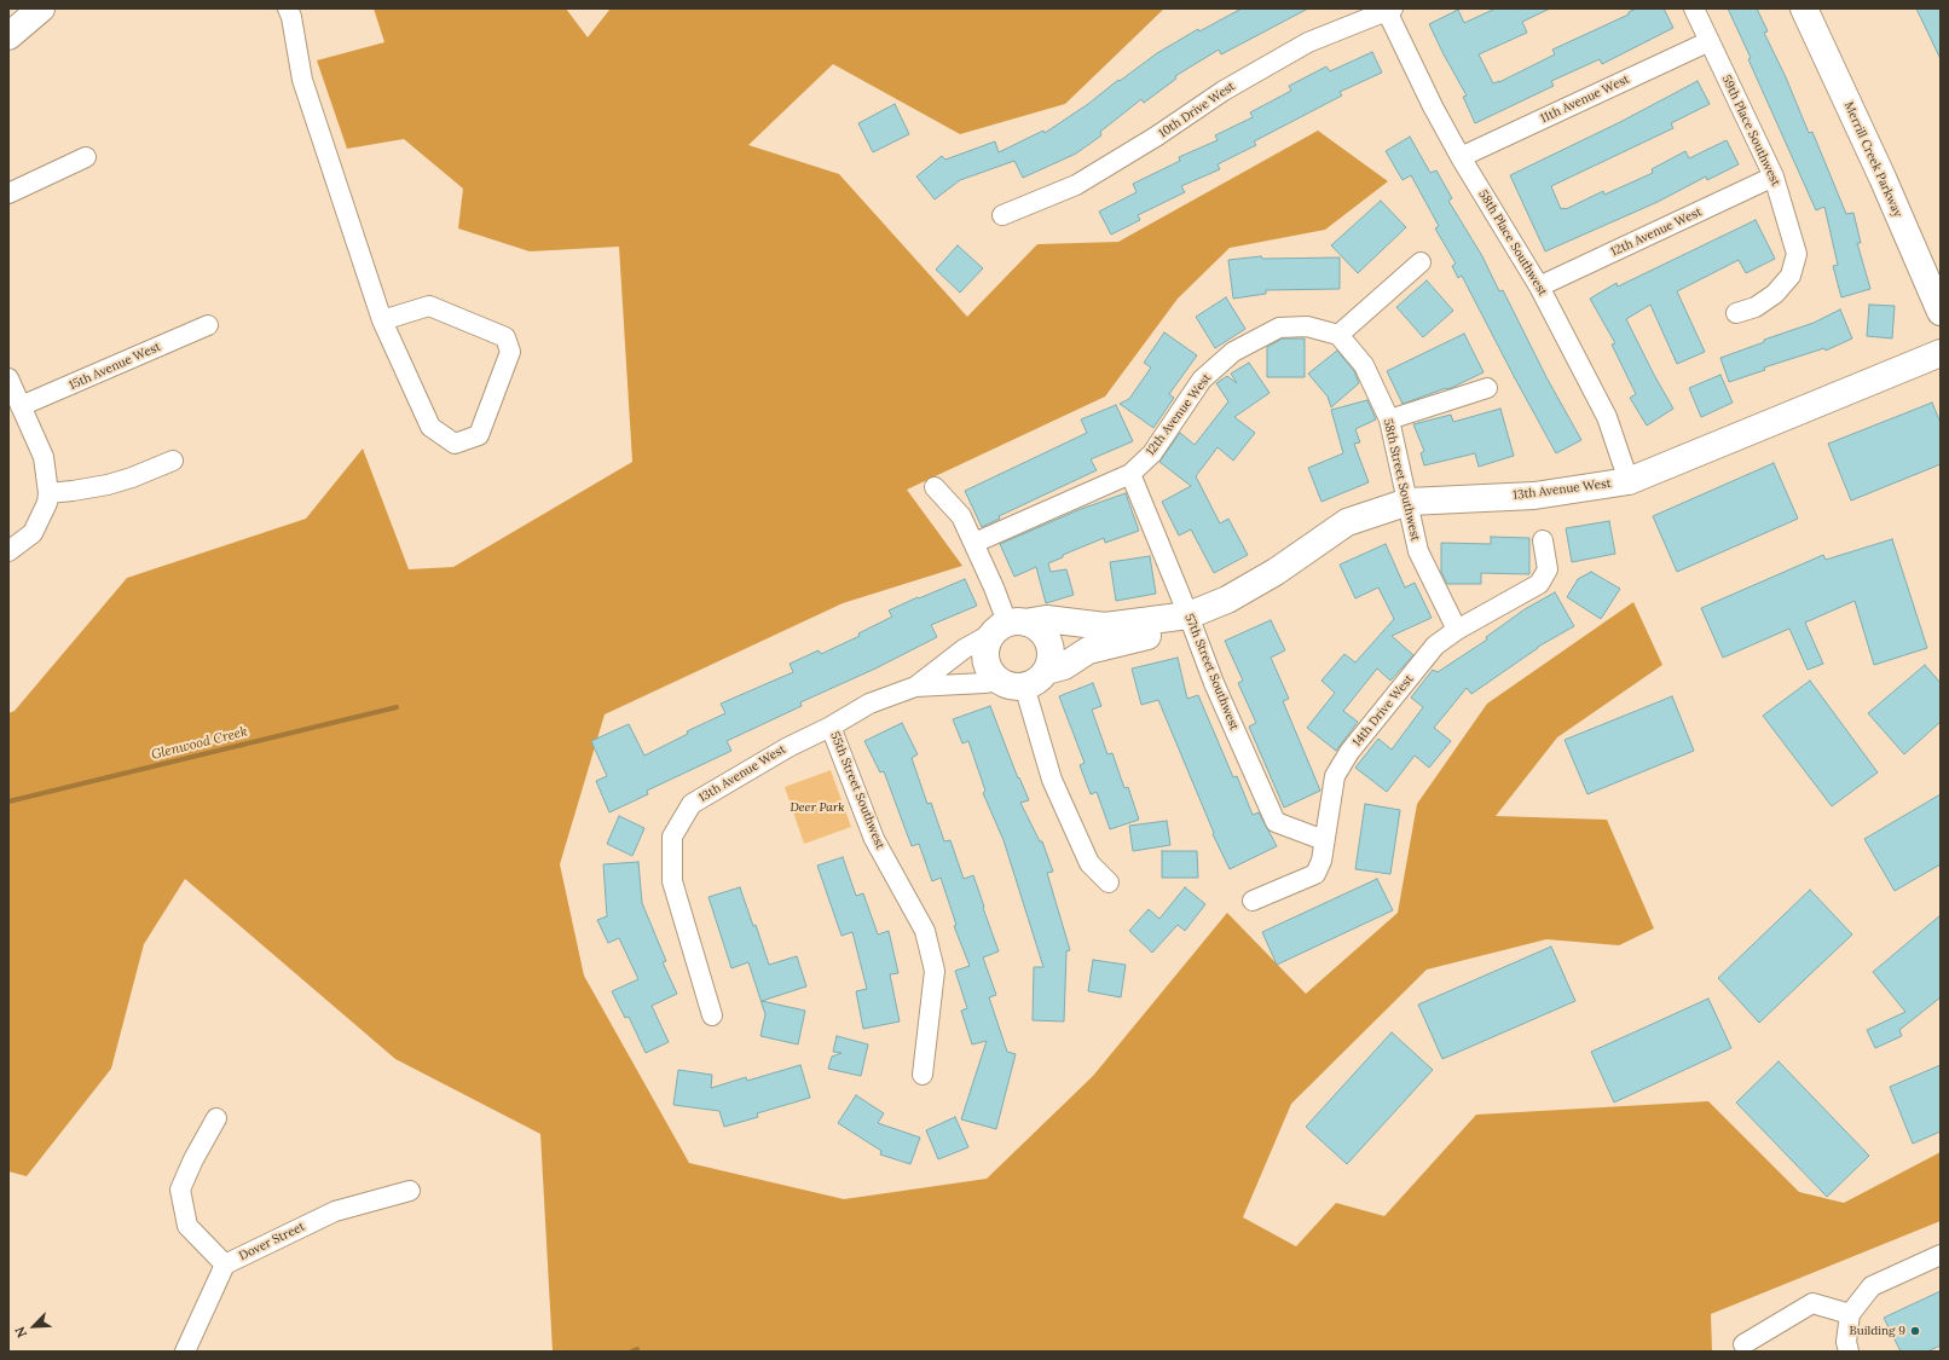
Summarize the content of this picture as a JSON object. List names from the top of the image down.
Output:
{
  "streets": {
    "street": [
      "11th Avenue West",
      "10th Drive West",
      "59th Place Southwest",
      "Merrill Creek Parkway",
      "12th Avenue West",
      "58th Place Southwest",
      "15th Avenue West",
      "58th Street Southwest",
      "13th Avenue West",
      "57th Street Southwest",
      "14th Drive West",
      "55th Street Southwest",
      "Dover Street"
    ]
  },
  "crossings": [
    ["11th Avenue West", "59th Place Southwest"],
    ["11th Avenue West", "58th Place Southwest"],
    ["10th Drive West", "58th Place Southwest"],
    ["59th Place Southwest", "12th Avenue West"],
    ["12th Avenue West", "58th Place Southwest"],
    ["12th Avenue West", "58th Street Southwest"],
    ["12th Avenue West", "57th Street Southwest"],
    ["58th Place Southwest", "13th Avenue West"],
    ["58th Street Southwest", "13th Avenue West"],
    ["58th Street Southwest", "14th Drive West"],
    ["13th Avenue West", "57th Street Southwest"],
    ["13th Avenue West", "55th Street Southwest"],
    ["57th Street Southwest", "14th Drive West"]
  ],
  "water": ["Glenwood Creek"],
  "parks": ["Deer Park"],
  "places": ["Building 9"],
  "north": "bottom left"
}
